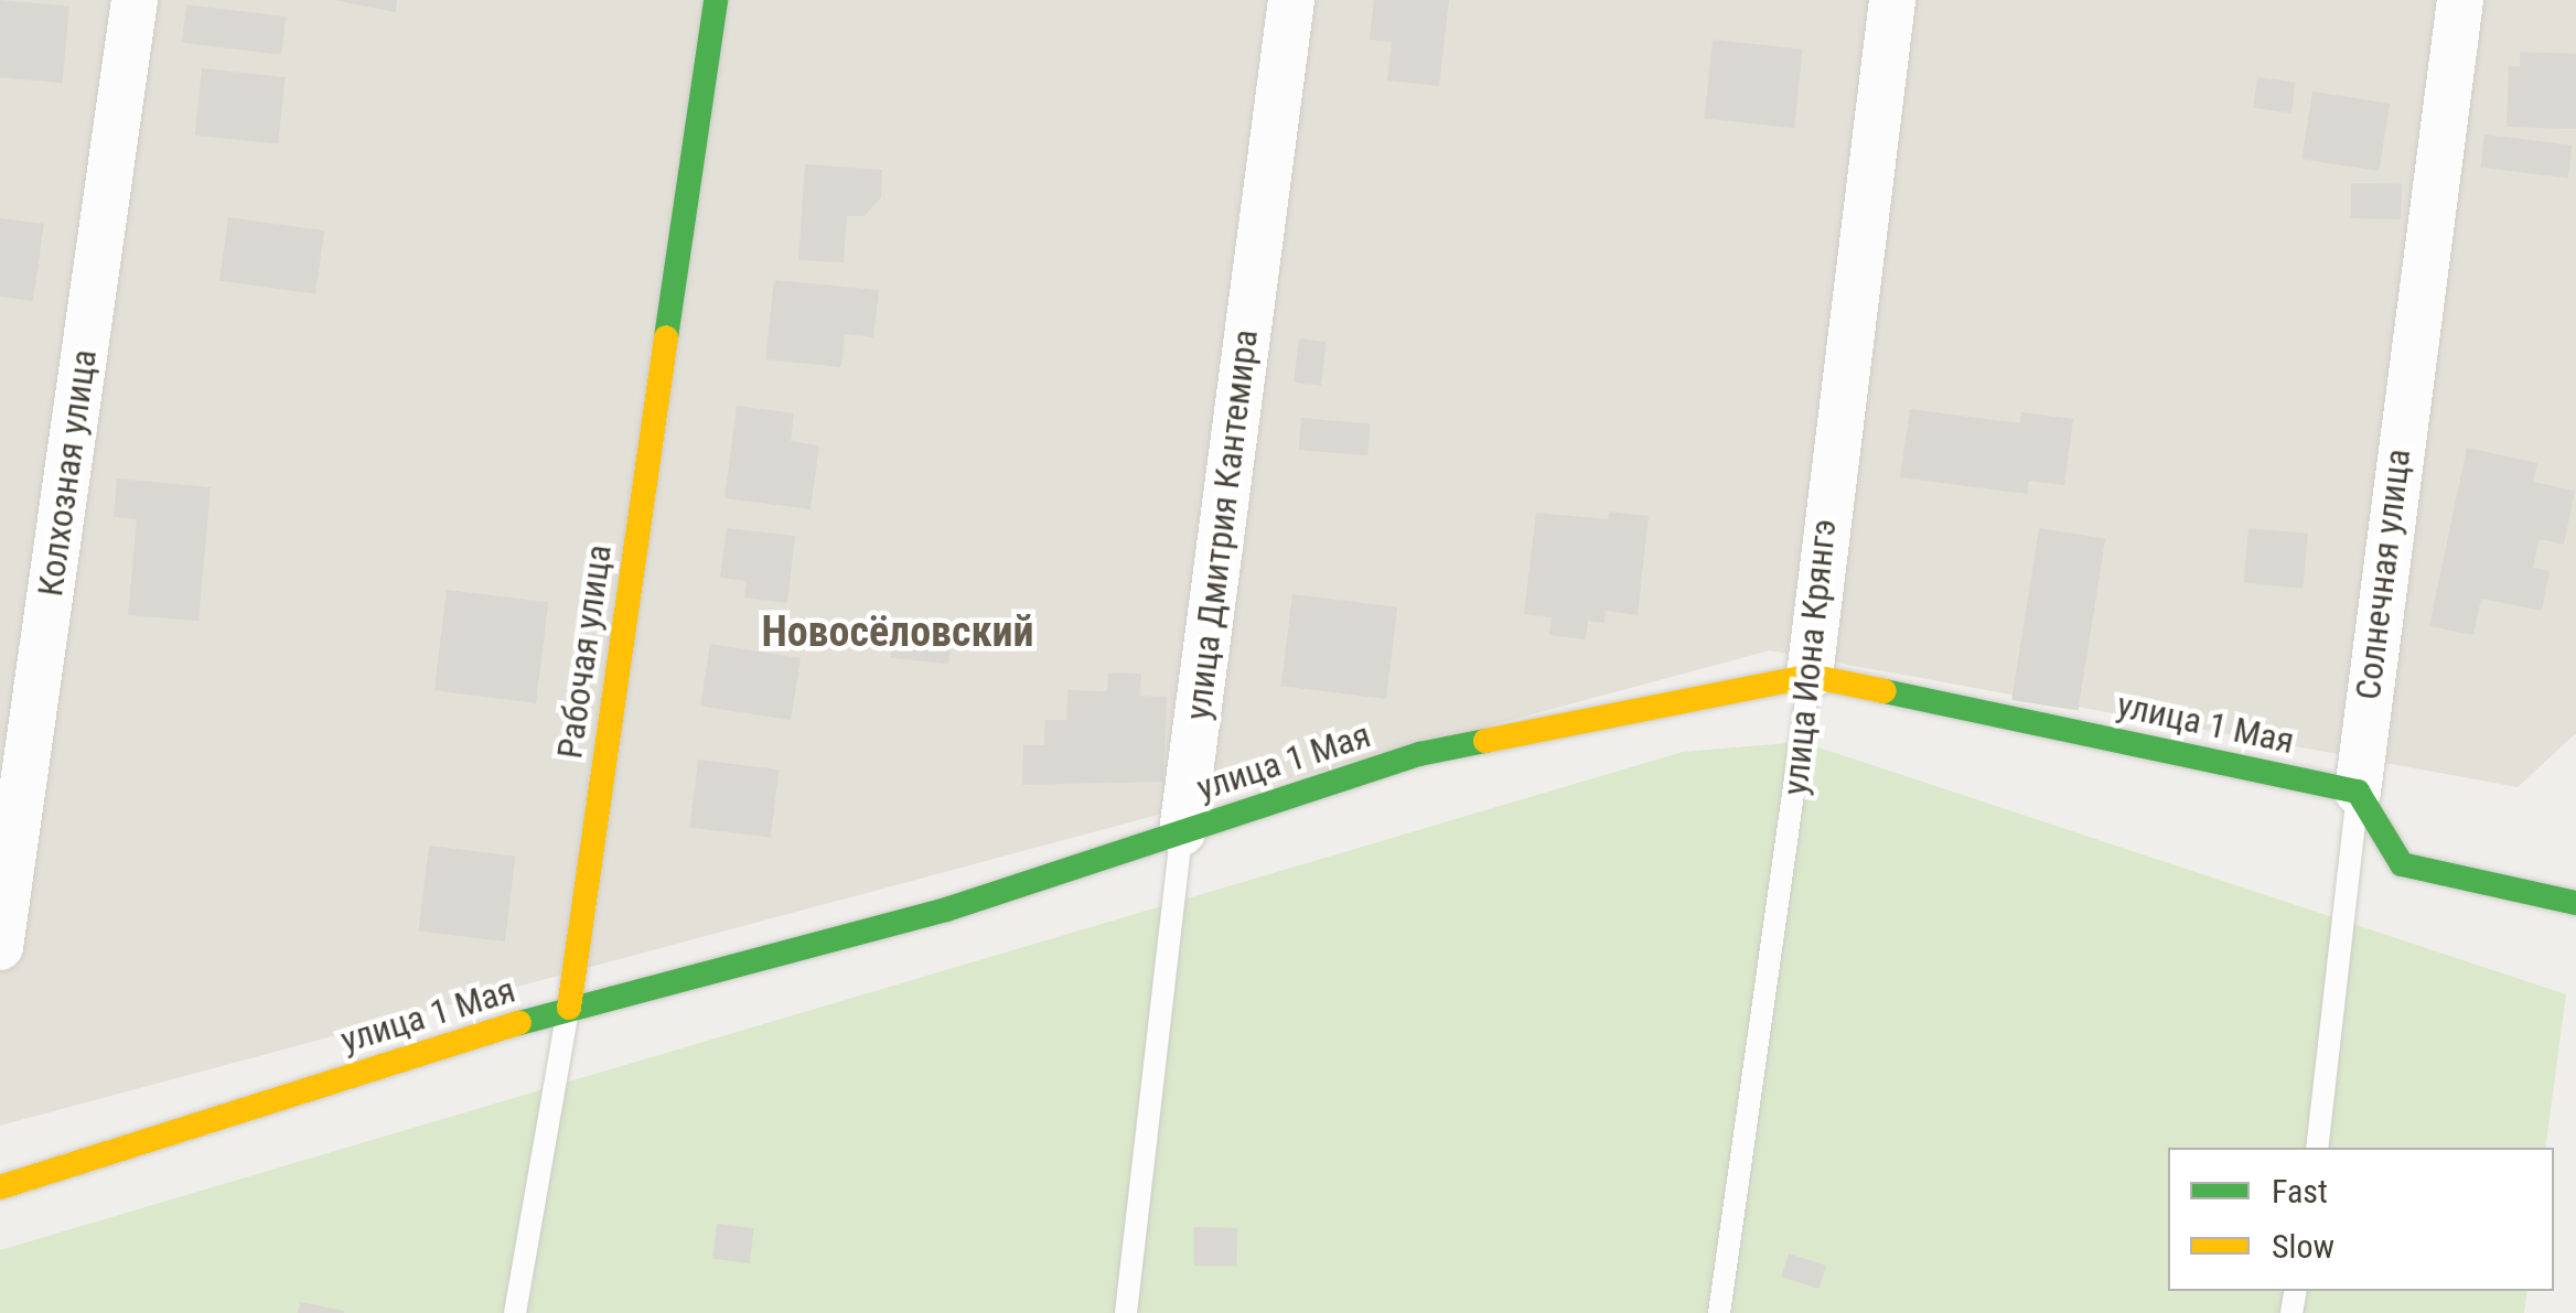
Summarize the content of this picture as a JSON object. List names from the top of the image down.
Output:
{
  "streets": {
    "street": [
      "Колхозная улица",
      "улица Дмитрия Кантемира",
      "Солнечная улица",
      "Рабочая улица",
      "улица Иона Крянгэ",
      "улица 1 Мая"
    ]
  },
  "crossings": [
    ["улица Дмитрия Кантемира", "улица 1 Мая"],
    ["Солнечная улица", "улица 1 Мая"],
    ["Рабочая улица", "улица 1 Мая"],
    ["улица Иона Крянгэ", "улица 1 Мая"]
  ],
  "districts": ["Новосёловский"],
  "legend": ["Fast", "Slow"]
}
